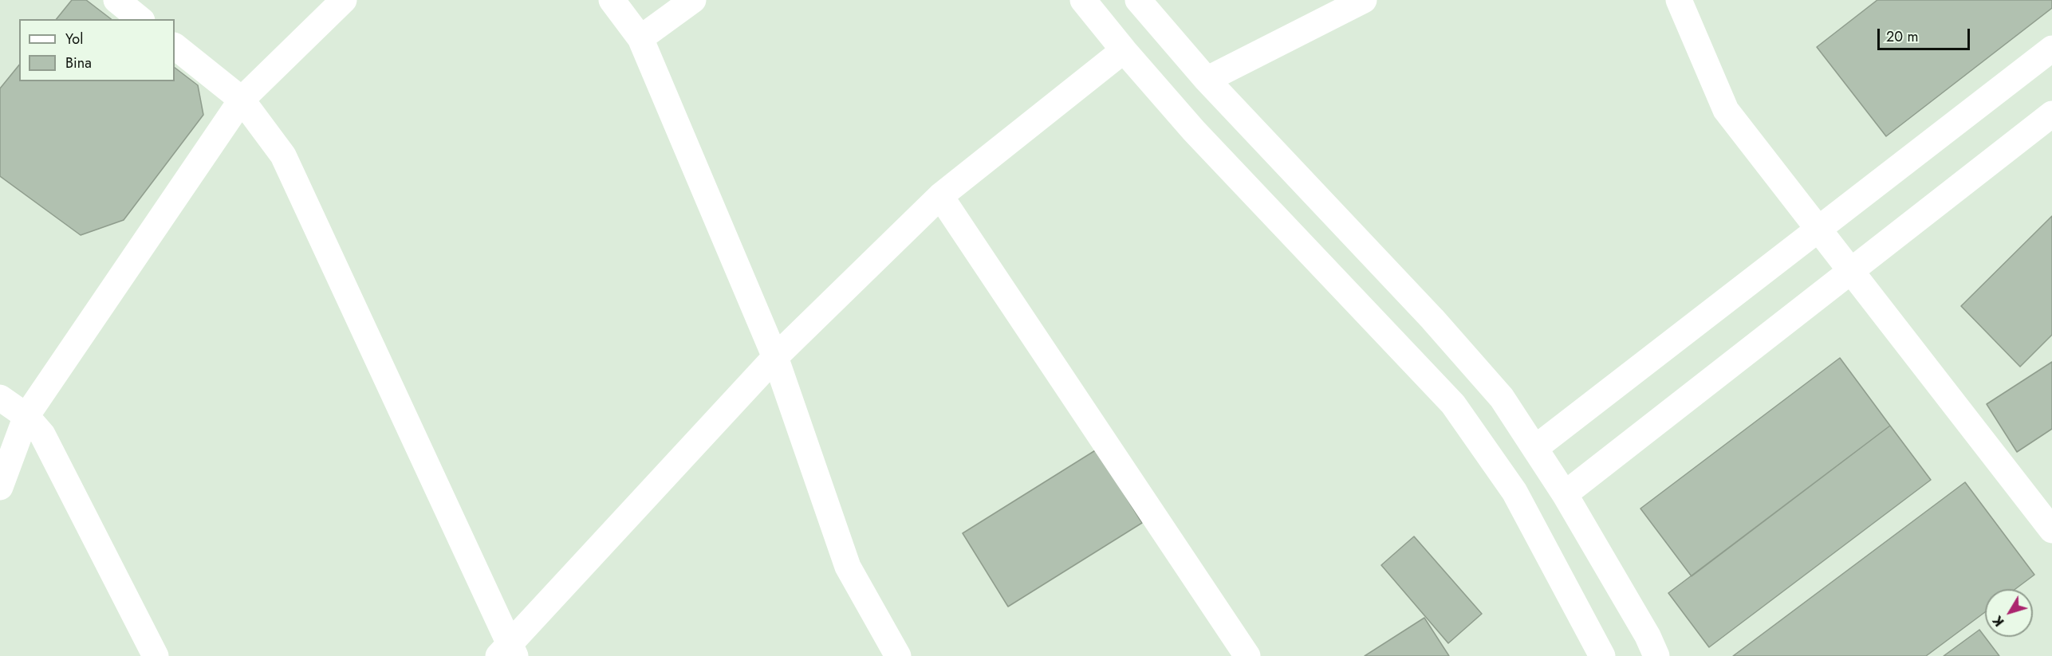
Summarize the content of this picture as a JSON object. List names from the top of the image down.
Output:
{
  "legend": ["Yol", "Bina"],
  "scale_bar": "20 m",
  "north": "bottom left"
}
